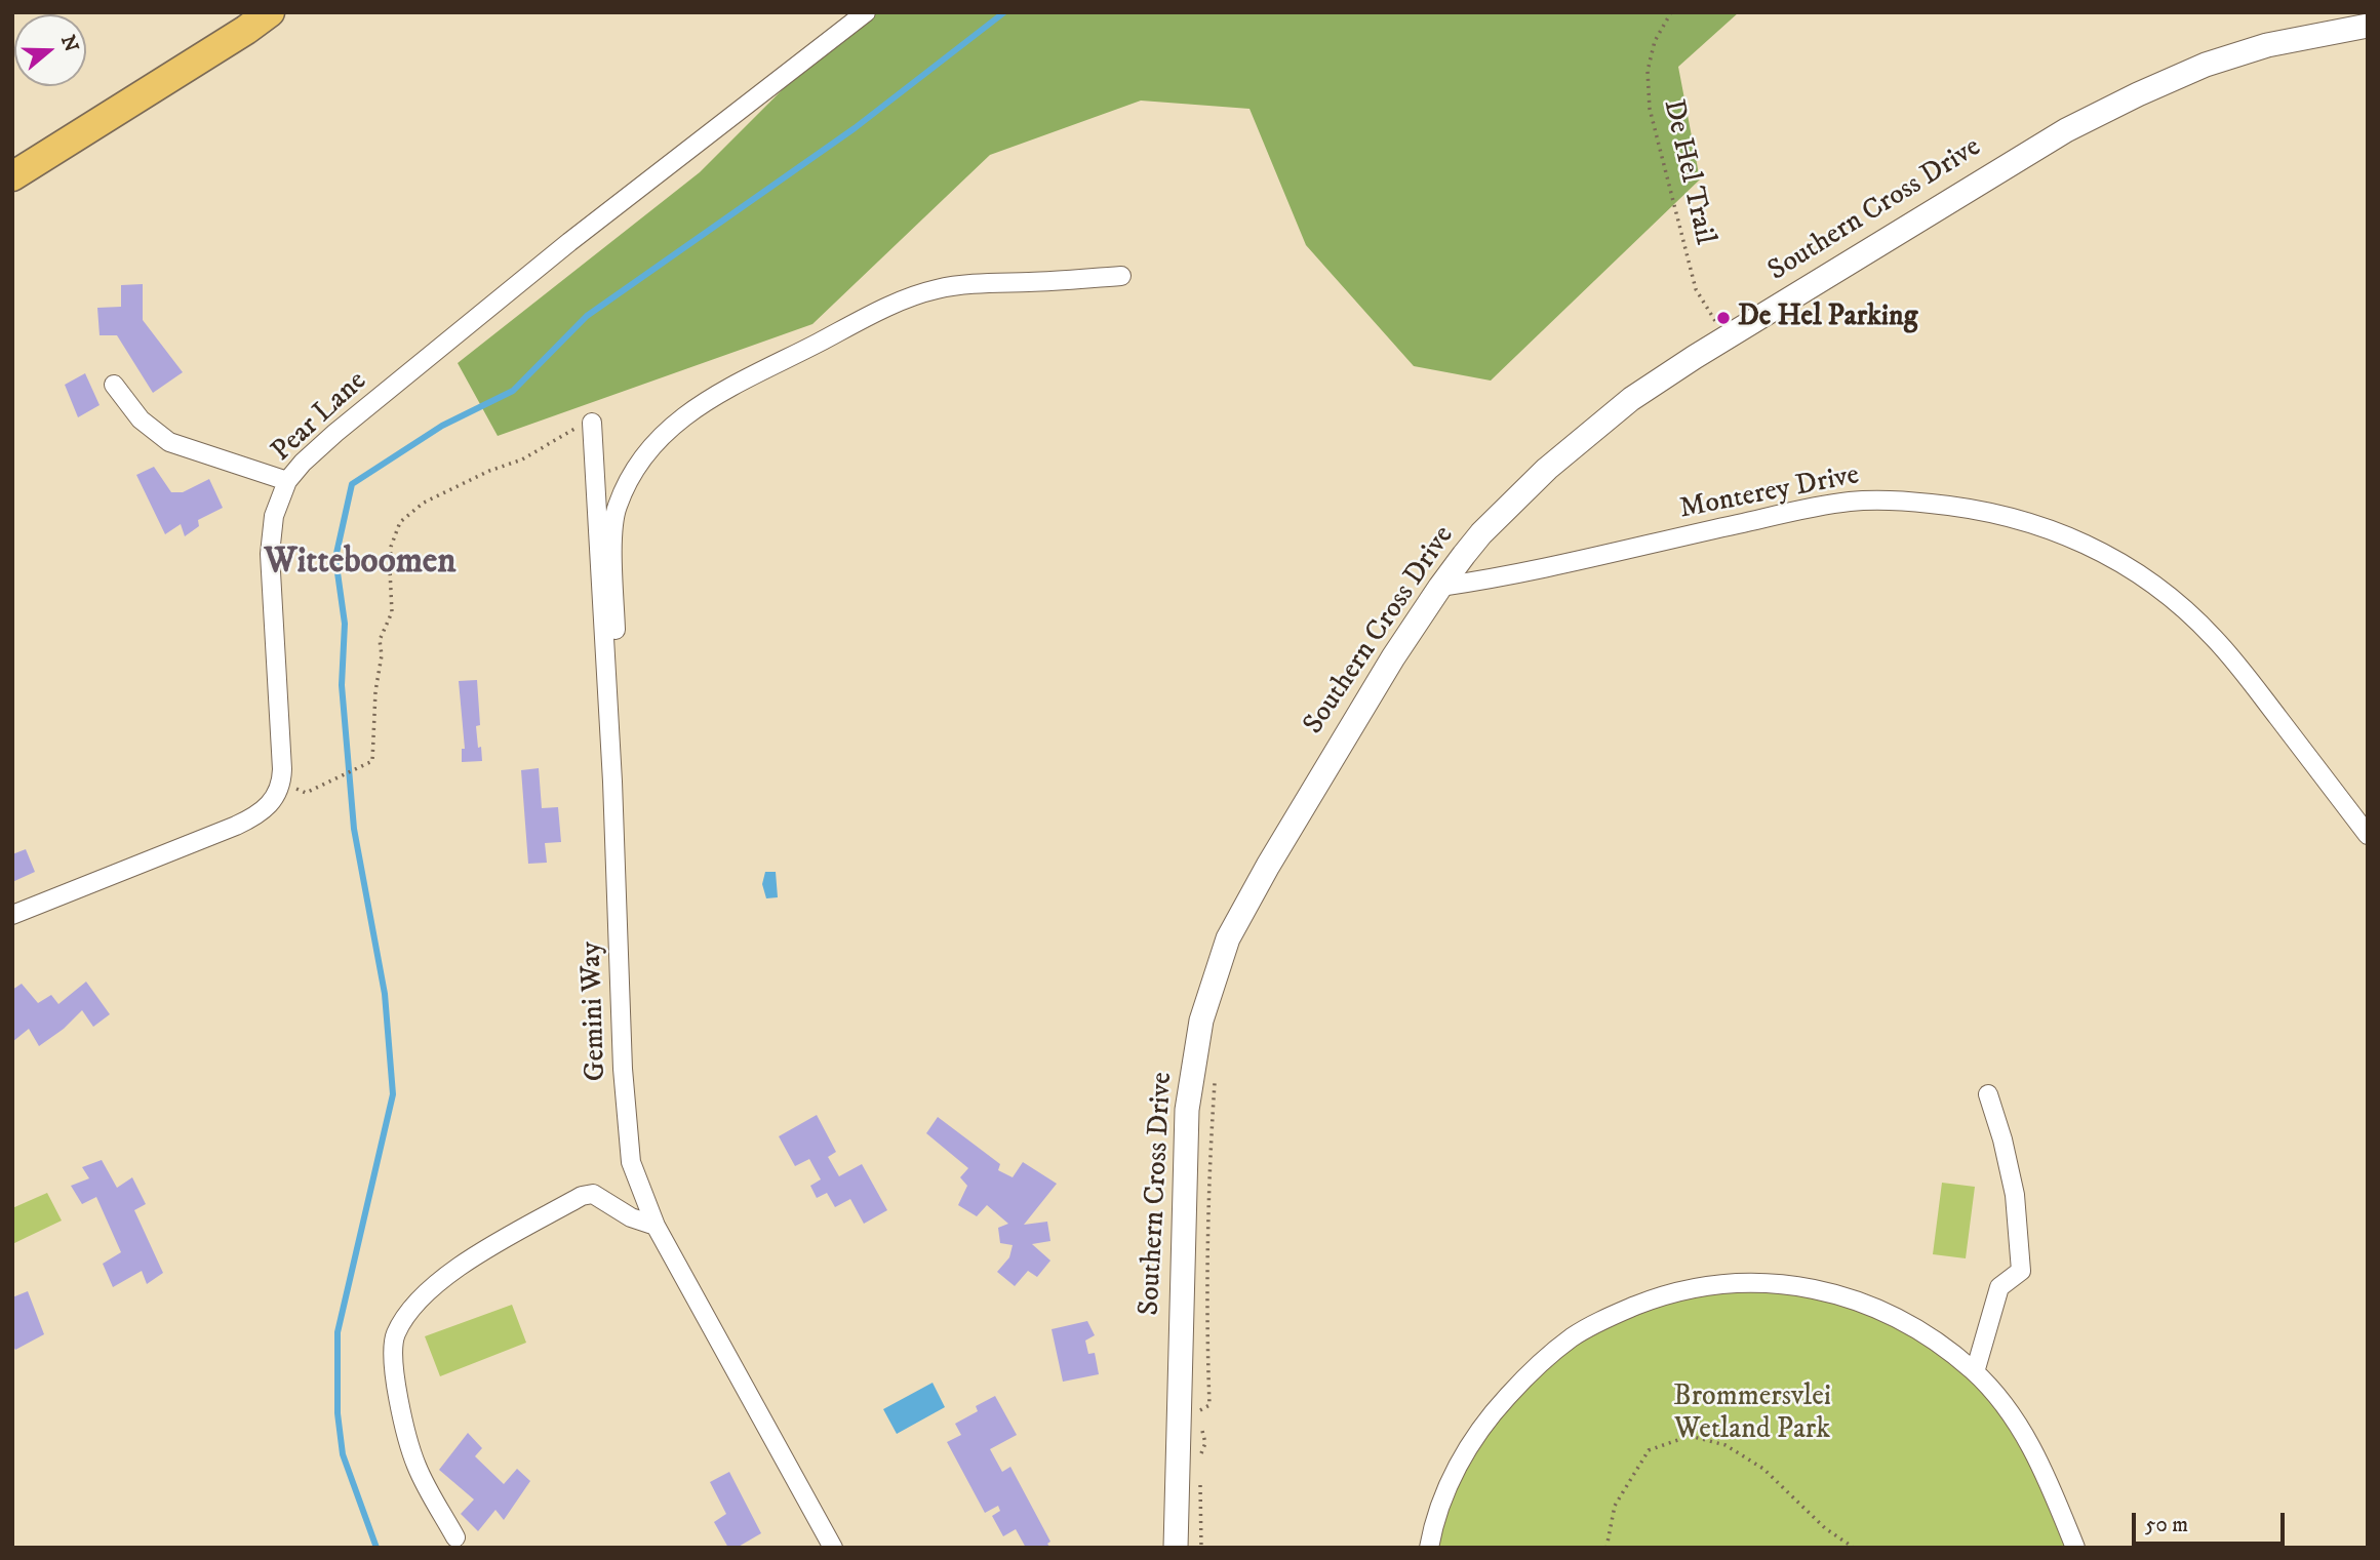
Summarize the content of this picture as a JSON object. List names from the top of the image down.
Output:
{
  "streets": {
    "street": [
      "Southern Cross Drive",
      "Pear Lane",
      "Monterey Drive",
      "Gemini Way"
    ],
    "path": ["De Hel Trail"]
  },
  "crossings": [
    ["De Hel Trail", "Southern Cross Drive"],
    ["Southern Cross Drive", "Monterey Drive"]
  ],
  "districts": ["Witteboomen"],
  "parks": ["Brommersvlei Wetland Park"],
  "places": ["De Hel Parking"],
  "scale_bar": "50 m",
  "north": "right"
}
